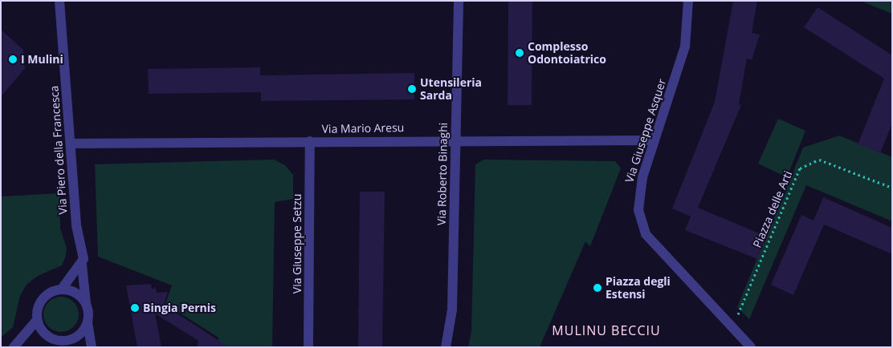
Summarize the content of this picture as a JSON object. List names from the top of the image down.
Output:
{
  "streets": {
    "street": [
      "Via Mario Aresu",
      "Via Giuseppe Asquer",
      "Via Piero della Francesca",
      "Via Roberto Binaghi",
      "Via Giuseppe Setzu"
    ],
    "path": ["Piazza delle Arti"]
  },
  "crossings": [
    ["Via Mario Aresu", "Via Giuseppe Asquer"],
    ["Via Mario Aresu", "Via Piero della Francesca"],
    ["Via Mario Aresu", "Via Roberto Binaghi"],
    ["Via Mario Aresu", "Via Giuseppe Setzu"],
    ["Via Giuseppe Asquer", "Piazza delle Arti"]
  ],
  "districts": ["MULINU BECCIU"],
  "places": [
    "Complesso Odontoiatrico",
    "I Mulini",
    "Utensileria Sarda",
    "Piazza degli Estensi",
    "Bingia Pernis"
  ]
}
